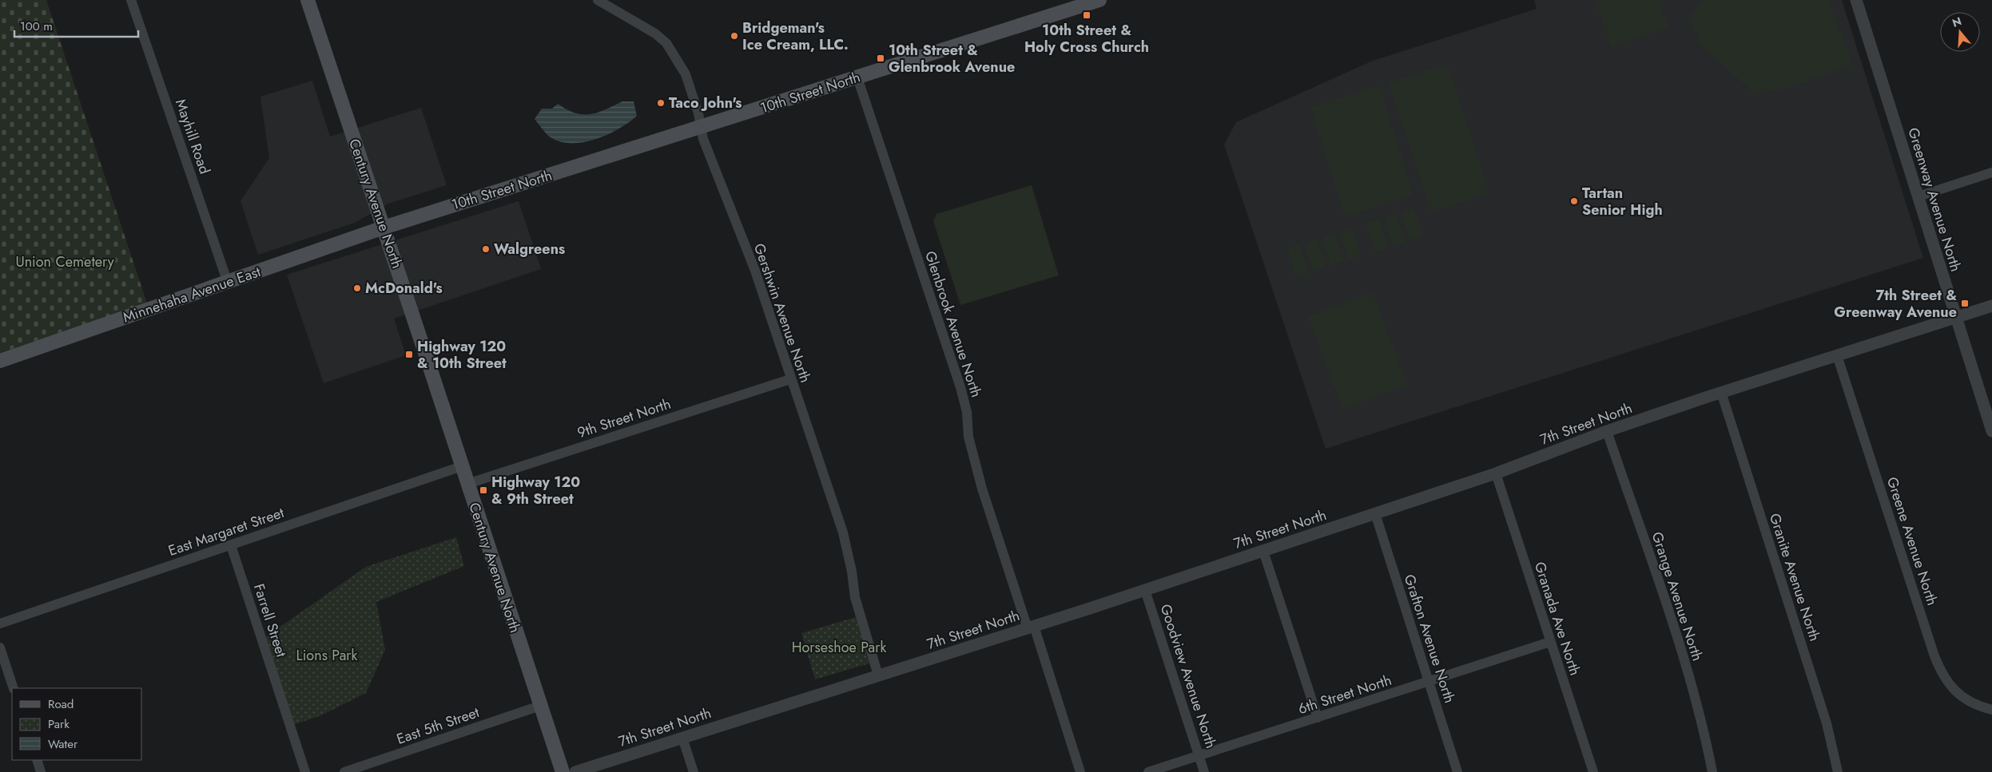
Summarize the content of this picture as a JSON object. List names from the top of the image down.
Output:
{
  "streets": {
    "main road": ["10th Street North", "Century Avenue North", "Minnehaha Avenue East"],
    "street": [
      "Mayhill Road",
      "Greenway Avenue North",
      "Gershwin Avenue North",
      "Glenbrook Avenue North",
      "9th Street North",
      "7th Street North",
      "East Margaret Street",
      "Greene Avenue North",
      "Granite Avenue North",
      "Grange Avenue North",
      "Granada Ave North",
      "Farrell Street",
      "Grafton Avenue North",
      "Goodview Avenue North",
      "6th Street North",
      "East 5th Street"
    ]
  },
  "crossings": [
    ["10th Street North", "Century Avenue North"],
    ["10th Street North", "Minnehaha Avenue East"],
    ["10th Street North", "Gershwin Avenue North"],
    ["10th Street North", "Glenbrook Avenue North"],
    ["Mayhill Road", "Minnehaha Avenue East"],
    ["Greenway Avenue North", "7th Street North"],
    ["Century Avenue North", "Minnehaha Avenue East"],
    ["Century Avenue North", "9th Street North"],
    ["Century Avenue North", "East Margaret Street"],
    ["Century Avenue North", "East 5th Street"],
    ["Gershwin Avenue North", "9th Street North"],
    ["Gershwin Avenue North", "7th Street North"],
    ["Glenbrook Avenue North", "7th Street North"],
    ["7th Street North", "Greene Avenue North"],
    ["7th Street North", "Granite Avenue North"],
    ["7th Street North", "Grange Avenue North"],
    ["7th Street North", "Granada Ave North"],
    ["7th Street North", "Grafton Avenue North"],
    ["7th Street North", "Goodview Avenue North"],
    ["East Margaret Street", "Farrell Street"],
    ["Granada Ave North", "6th Street North"],
    ["Grafton Avenue North", "6th Street North"],
    ["Goodview Avenue North", "6th Street North"]
  ],
  "parks": ["Union Cemetery", "Horseshoe Park", "Lions Park"],
  "places": {
    "transit": [
      "10th Street & Holy Cross Church",
      "10th Street & Glenbrook Avenue",
      "7th Street & Greenway Avenue",
      "Highway 120 & 10th Street",
      "Highway 120 & 9th Street"
    ],
    "other": [
      "Bridgeman's Ice Cream, LLC.",
      "Taco John's",
      "Tartan Senior High",
      "Walgreens",
      "McDonald's"
    ]
  },
  "legend": ["Road", "Park", "Water"],
  "scale_bar": "100 m",
  "north": "top"
}
